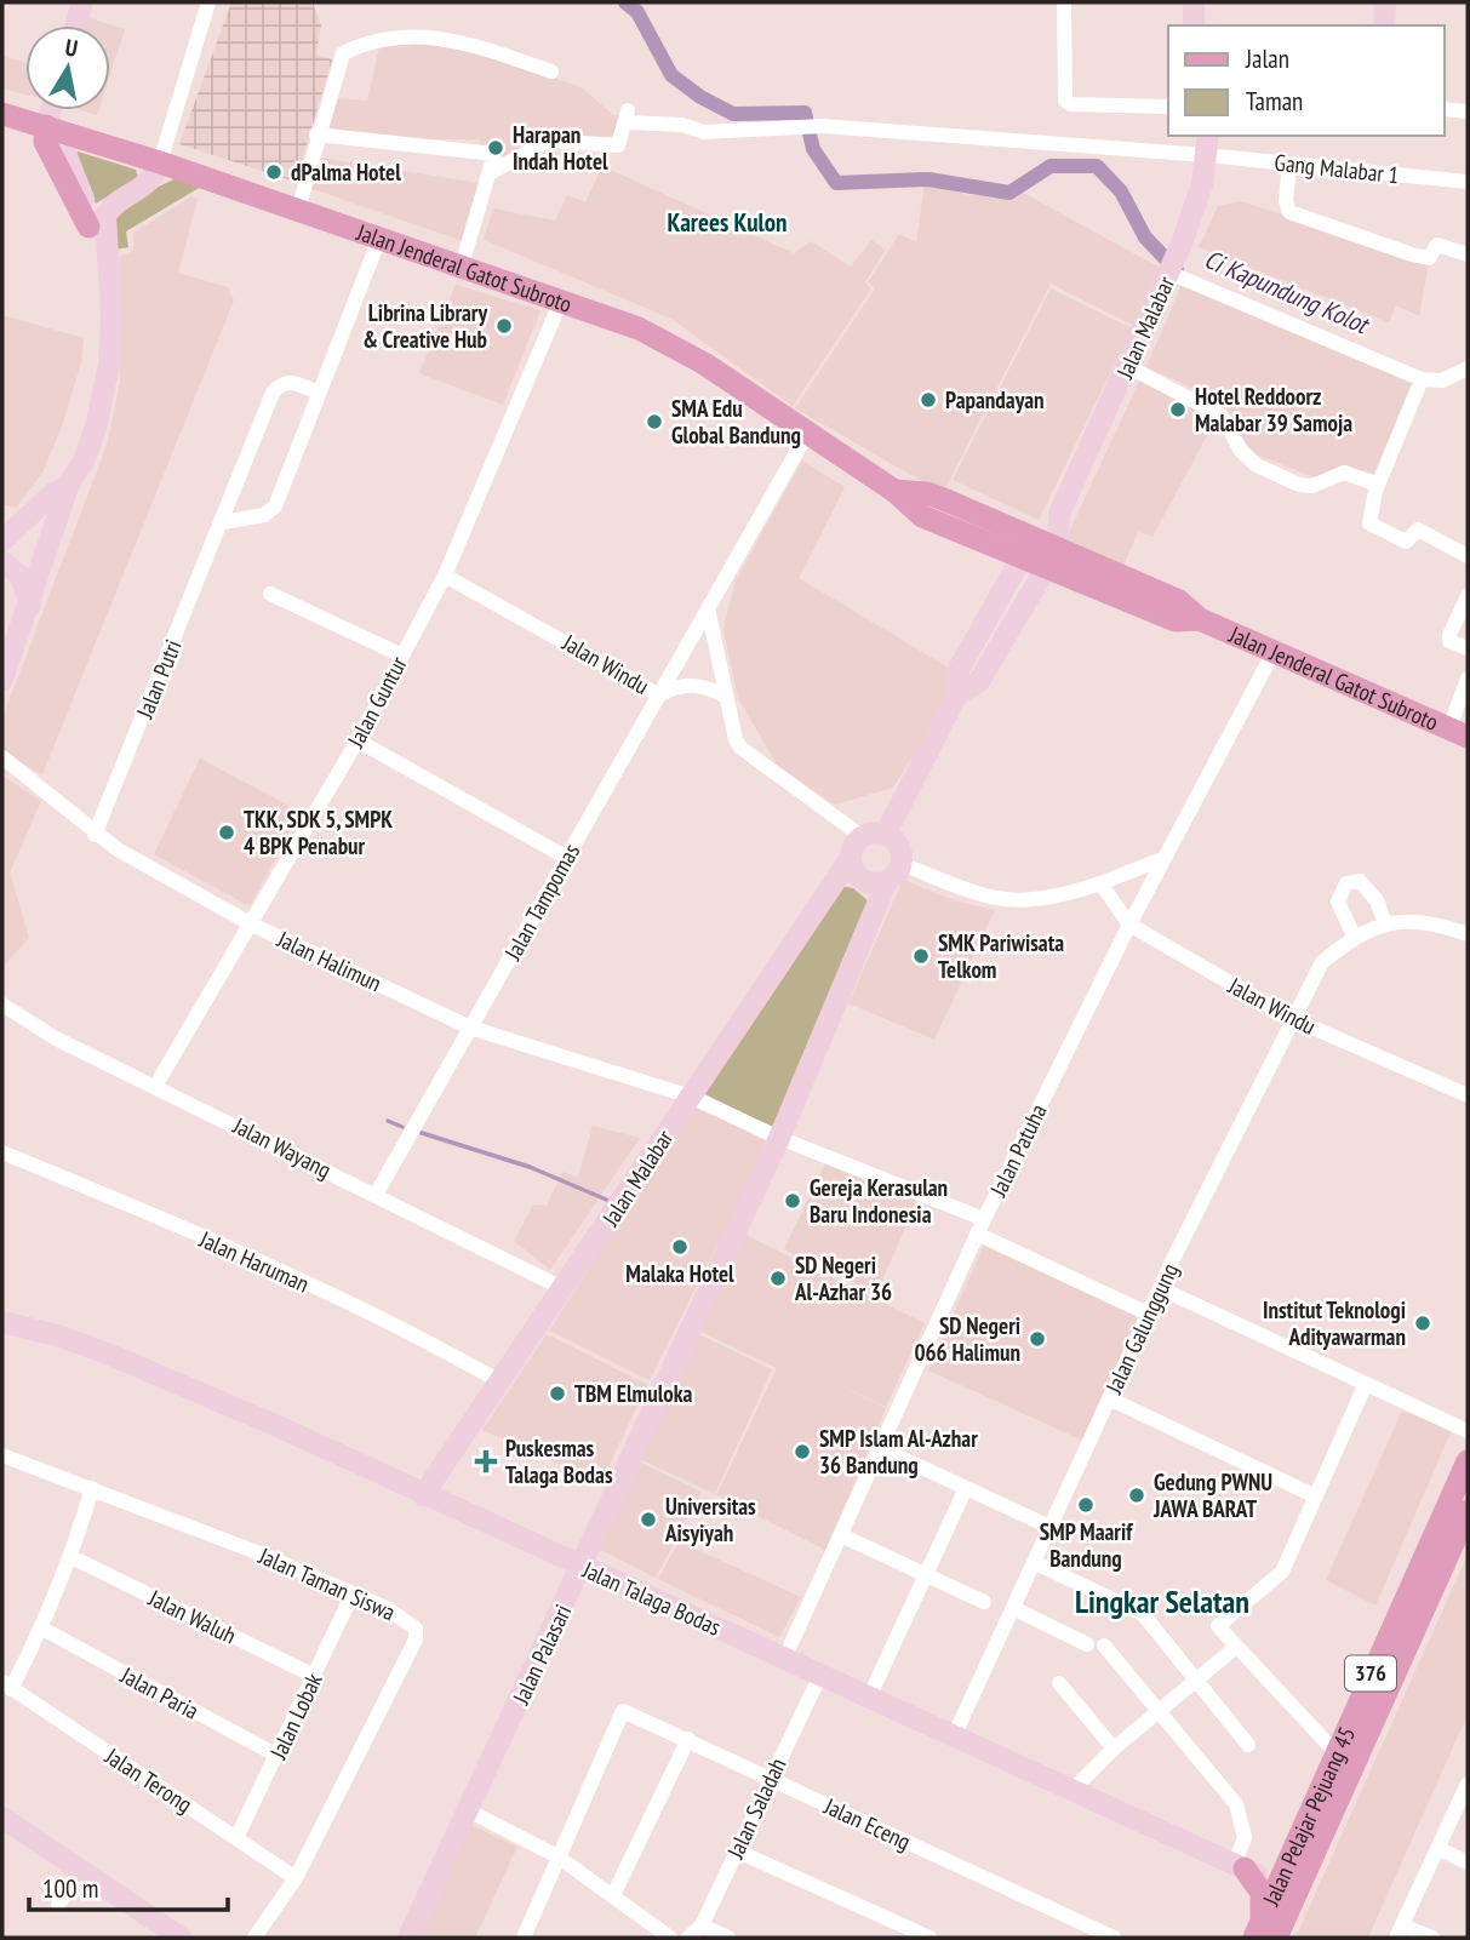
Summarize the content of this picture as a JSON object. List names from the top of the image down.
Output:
{
  "streets": {
    "main road": ["Jalan Jenderal Gatot Subroto", "376", "Jalan Pelajar Pejuang 45"],
    "street": [
      "Gang Malabar 1",
      "Jalan Malabar",
      "Jalan Windu",
      "Jalan Putri",
      "Jalan Guntur",
      "Jalan Tampomas",
      "Jalan Halimun",
      "Jalan Wayang",
      "Jalan Patuha",
      "Jalan Haruman",
      "Jalan Galunggung",
      "Jalan Taman Siswa",
      "Jalan Talaga Bodas",
      "Jalan Waluh",
      "Jalan Palasari",
      "Jalan Paria",
      "Jalan Lobak",
      "Jalan Terong",
      "Jalan Saladah",
      "Jalan Eceng"
    ]
  },
  "crossings": [
    ["Gang Malabar 1", "Jalan Malabar"],
    ["Jalan Jenderal Gatot Subroto", "Jalan Malabar"],
    ["Jalan Jenderal Gatot Subroto", "Jalan Guntur"],
    ["Jalan Jenderal Gatot Subroto", "Jalan Tampomas"],
    ["Jalan Jenderal Gatot Subroto", "Jalan Patuha"],
    ["Jalan Malabar", "Jalan Halimun"],
    ["Jalan Malabar", "Jalan Wayang"],
    ["Jalan Malabar", "Jalan Haruman"],
    ["Jalan Malabar", "Jalan Talaga Bodas"],
    ["Jalan Windu", "Jalan Guntur"],
    ["Jalan Windu", "Jalan Tampomas"],
    ["Jalan Windu", "Jalan Patuha"],
    ["Jalan Windu", "Jalan Galunggung"],
    ["Jalan Putri", "Jalan Halimun"],
    ["Jalan Guntur", "Jalan Halimun"],
    ["Jalan Guntur", "Jalan Wayang"],
    ["Jalan Tampomas", "Jalan Halimun"],
    ["Jalan Tampomas", "Jalan Wayang"],
    ["Jalan Halimun", "Jalan Patuha"],
    ["Jalan Halimun", "Jalan Galunggung"],
    ["Jalan Halimun", "Jalan Palasari"],
    ["Jalan Patuha", "Jalan Talaga Bodas"],
    ["Jalan Galunggung", "Jalan Talaga Bodas"],
    ["Jalan Taman Siswa", "Jalan Lobak"],
    ["Jalan Taman Siswa", "Jalan Terong"],
    ["Jalan Talaga Bodas", "Jalan Palasari"],
    ["Jalan Talaga Bodas", "Jalan Saladah"],
    ["Jalan Talaga Bodas", "Jalan Pelajar Pejuang 45"],
    ["Jalan Waluh", "Jalan Lobak"],
    ["Jalan Paria", "Jalan Lobak"],
    ["Jalan Lobak", "Jalan Terong"],
    ["Jalan Saladah", "Jalan Eceng"]
  ],
  "districts": ["Karees Kulon", "Lingkar Selatan"],
  "water": ["Ci Kapundung Kolot"],
  "places": {
    "other": [
      "Harapan Indah Hotel",
      "dPalma Hotel",
      "Librina Library & Creative Hub",
      "Papandayan",
      "Hotel Reddoorz Malabar 39 Samoja",
      "SMA Edu Global Bandung",
      "TKK, SDK 5, SMPK 4 BPK Penabur",
      "SMK Pariwisata Telkom",
      "Gereja Kerasulan Baru Indonesia",
      "Malaka Hotel",
      "SD Negeri Al-Azhar 36",
      "Institut Teknologi Adityawarman",
      "SD Negeri 066 Halimun",
      "TBM Elmuloka",
      "SMP Islam Al-Azhar 36 Bandung",
      "Gedung PWNU JAWA BARAT",
      "SMP Maarif Bandung",
      "Universitas Aisyiyah"
    ],
    "health": ["Puskesmas Talaga Bodas"]
  },
  "legend": ["Jalan", "Taman"],
  "scale_bar": "100 m",
  "north": "top"
}
